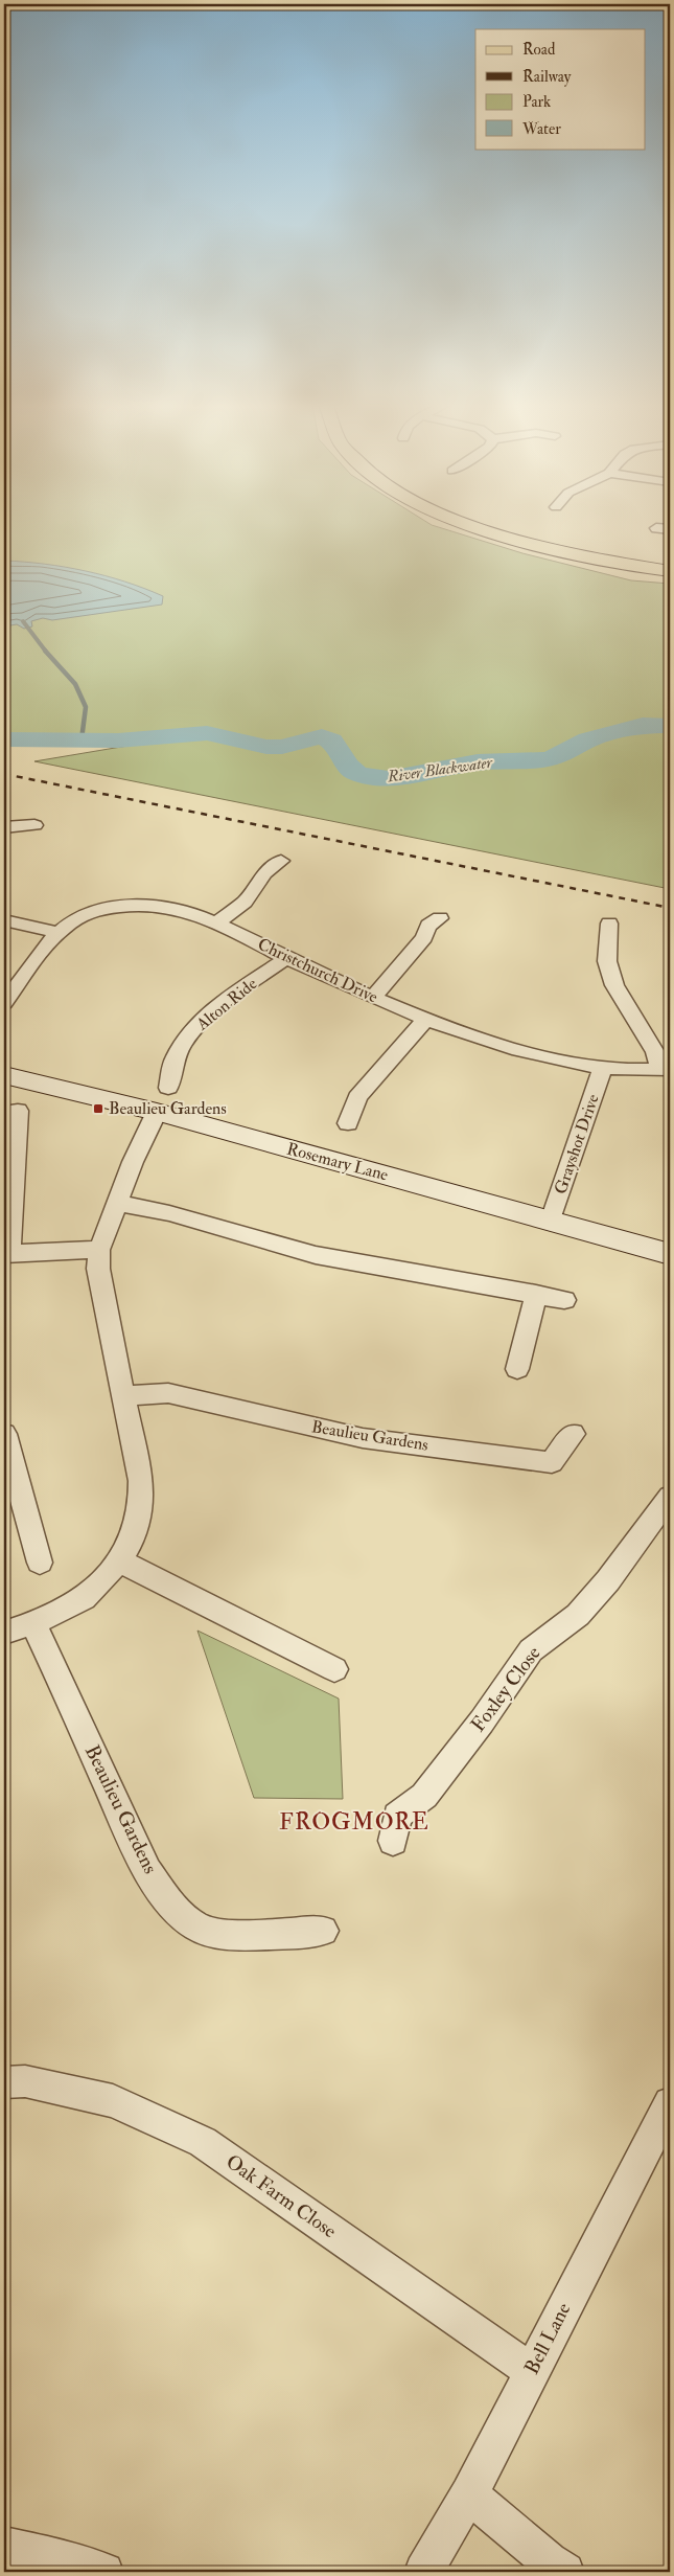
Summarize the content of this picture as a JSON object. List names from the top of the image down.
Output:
{
  "streets": {
    "street": [
      "Christchurch Drive",
      "Alton Ride",
      "Grayshot Drive",
      "Rosemary Lane",
      "Beaulieu Gardens",
      "Foxley Close",
      "Oak Farm Close",
      "Bell Lane"
    ]
  },
  "crossings": [
    ["Christchurch Drive", "Alton Ride"],
    ["Christchurch Drive", "Grayshot Drive"],
    ["Grayshot Drive", "Rosemary Lane"],
    ["Oak Farm Close", "Bell Lane"]
  ],
  "districts": ["FROGMORE"],
  "water": ["River Blackwater"],
  "places": {
    "transit": ["Beaulieu Gardens"]
  },
  "legend": [
    "Road",
    "Railway",
    "Park",
    "Water"
  ]
}
